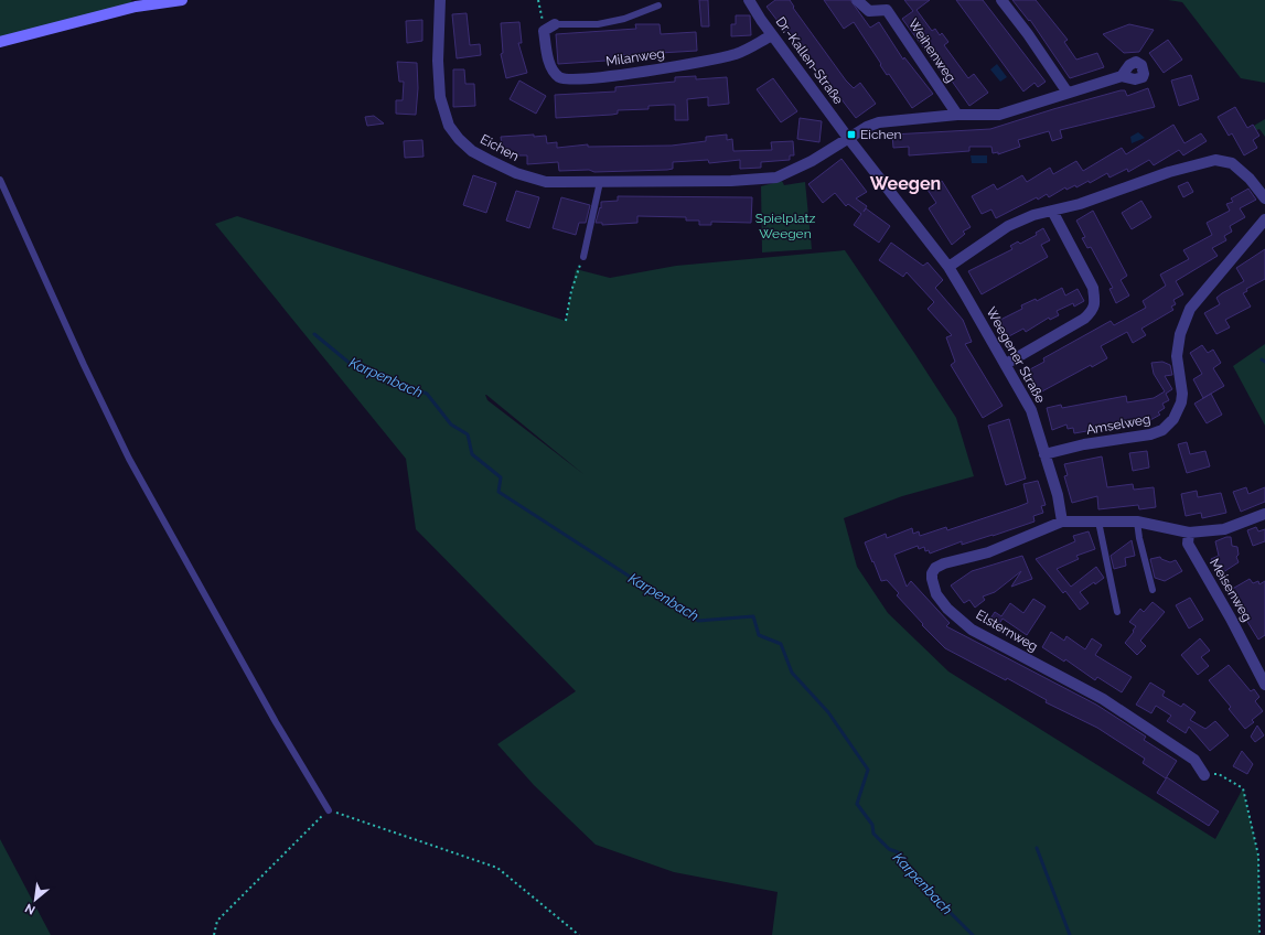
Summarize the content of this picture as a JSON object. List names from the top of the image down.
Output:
{
  "streets": {
    "street": [
      "Weihenweg",
      "Milanweg",
      "Dr.-Kallen-Straße",
      "Eichen",
      "Weegener Straße",
      "Amselweg",
      "Meisenweg",
      "Elsternweg"
    ]
  },
  "crossings": [
    ["Milanweg", "Dr.-Kallen-Straße"],
    ["Dr.-Kallen-Straße", "Eichen"],
    ["Dr.-Kallen-Straße", "Weegener Straße"],
    ["Eichen", "Weegener Straße"],
    ["Weegener Straße", "Amselweg"],
    ["Weegener Straße", "Elsternweg"]
  ],
  "districts": ["Weegen"],
  "water": ["Karpenbach"],
  "parks": ["Spielplatz Weegen"],
  "places": {
    "transit": ["Eichen"]
  },
  "north": "bottom left"
}
